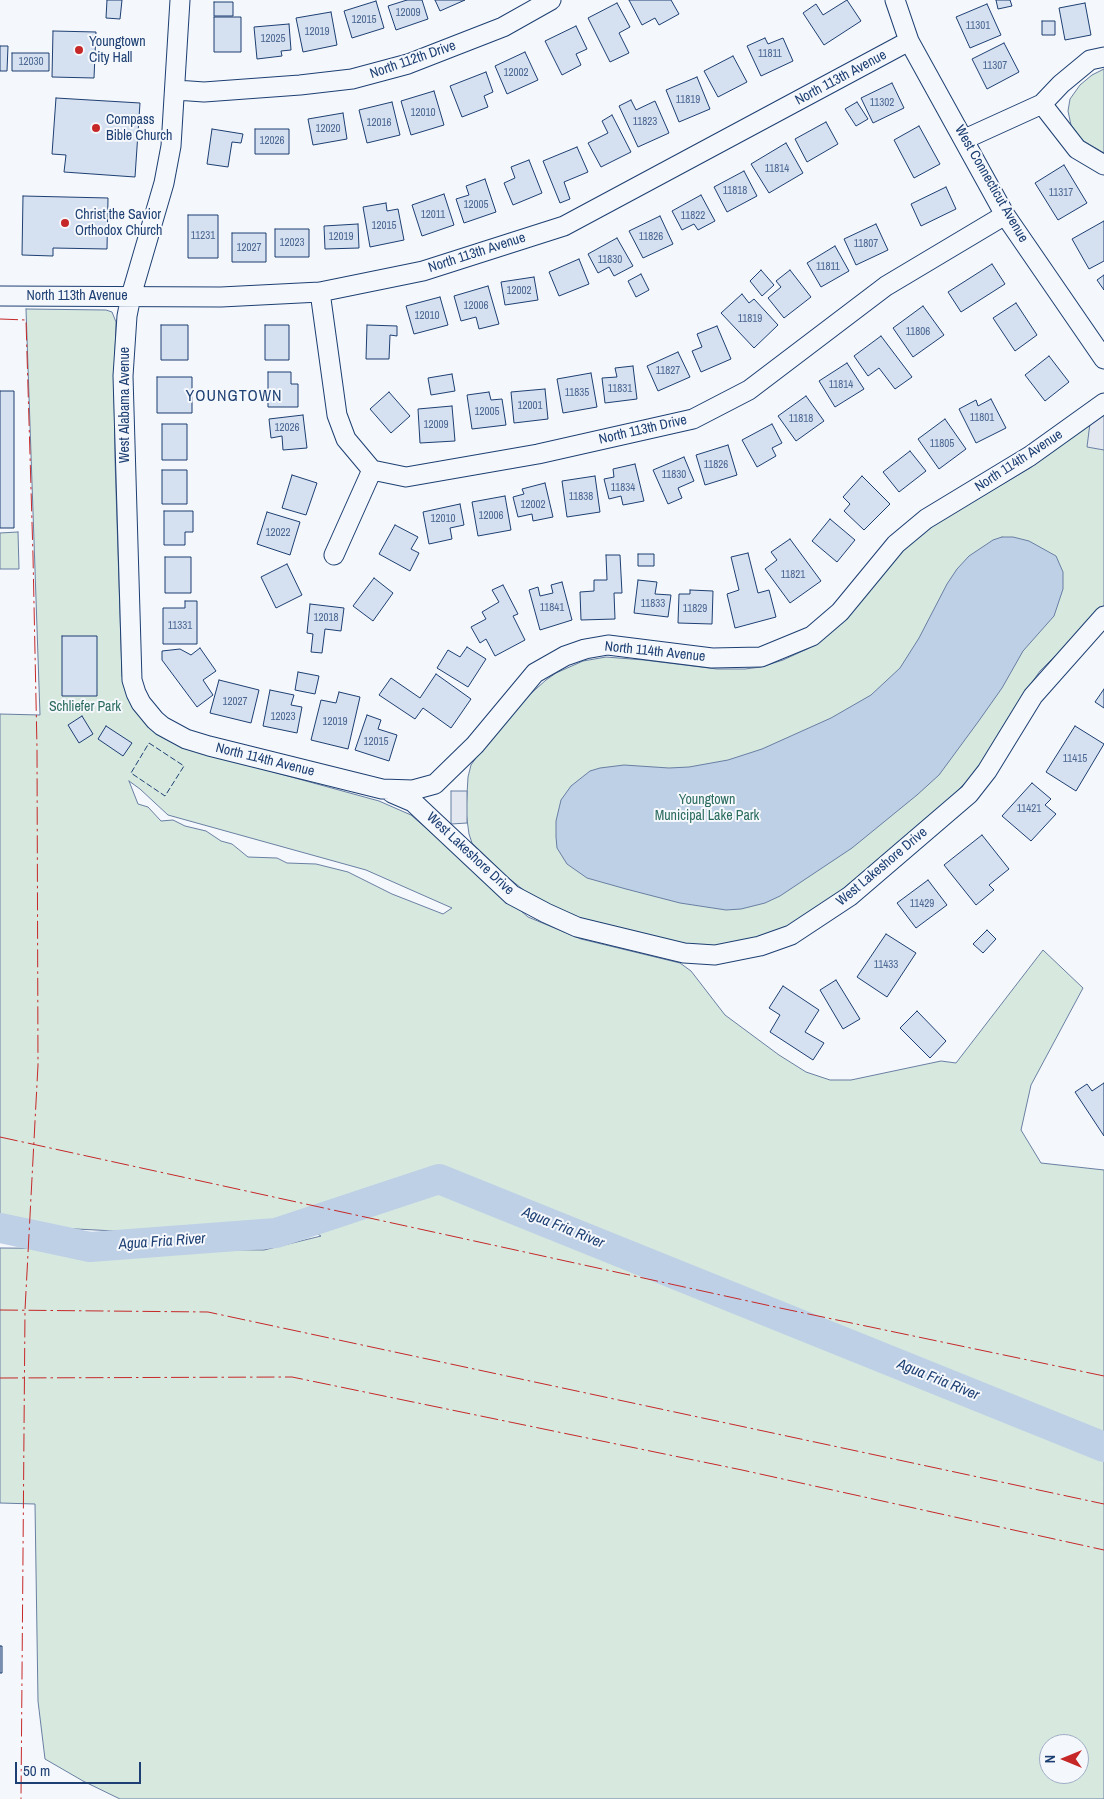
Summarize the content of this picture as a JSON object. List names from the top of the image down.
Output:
{
  "streets": {
    "street": [
      "North 112th Drive",
      "North 113th Avenue",
      "West Connecticut Avenue",
      "West Alabama Avenue",
      "North 113th Drive",
      "North 114th Avenue",
      "West Lakeshore Drive"
    ]
  },
  "crossings": [
    ["North 112th Drive", "West Alabama Avenue"],
    ["North 113th Avenue", "West Connecticut Avenue"],
    ["North 113th Avenue", "West Alabama Avenue"],
    ["West Connecticut Avenue", "North 113th Drive"],
    ["West Alabama Avenue", "North 114th Avenue"],
    ["North 114th Avenue", "West Lakeshore Drive"]
  ],
  "districts": ["YOUNGTOWN"],
  "water": ["Agua Fria River"],
  "parks": ["Schliefer Park", "Youngtown Municipal Lake Park"],
  "places": ["Youngtown City Hall", "Compass Bible Church", "Christ the Savior Orthodox Church"],
  "house_numbers": [
    "12009",
    "12015",
    "11301",
    "12019",
    "12025",
    "11811",
    "12030",
    "11307",
    "12002",
    "11819",
    "11302",
    "12010",
    "11823",
    "12016",
    "12020",
    "12026",
    "11814",
    "11818",
    "11317",
    "12005",
    "12011",
    "11822",
    "12015",
    "11231",
    "12019",
    "11826",
    "12023",
    "11807",
    "12027",
    "11830",
    "11811",
    "12002",
    "12006",
    "12010",
    "11819",
    "11806",
    "11827",
    "11814",
    "11831",
    "11835",
    "12001",
    "12005",
    "11801",
    "11818",
    "12009",
    "12026",
    "11805",
    "11826",
    "11830",
    "11834",
    "11838",
    "12002",
    "12006",
    "12010",
    "12022",
    "11821",
    "11833",
    "11841",
    "11829",
    "12018",
    "11331",
    "12027",
    "12023",
    "12019",
    "12015",
    "11415",
    "11421",
    "11429",
    "11433"
  ],
  "scale_bar": "50 m",
  "north": "left"
}
